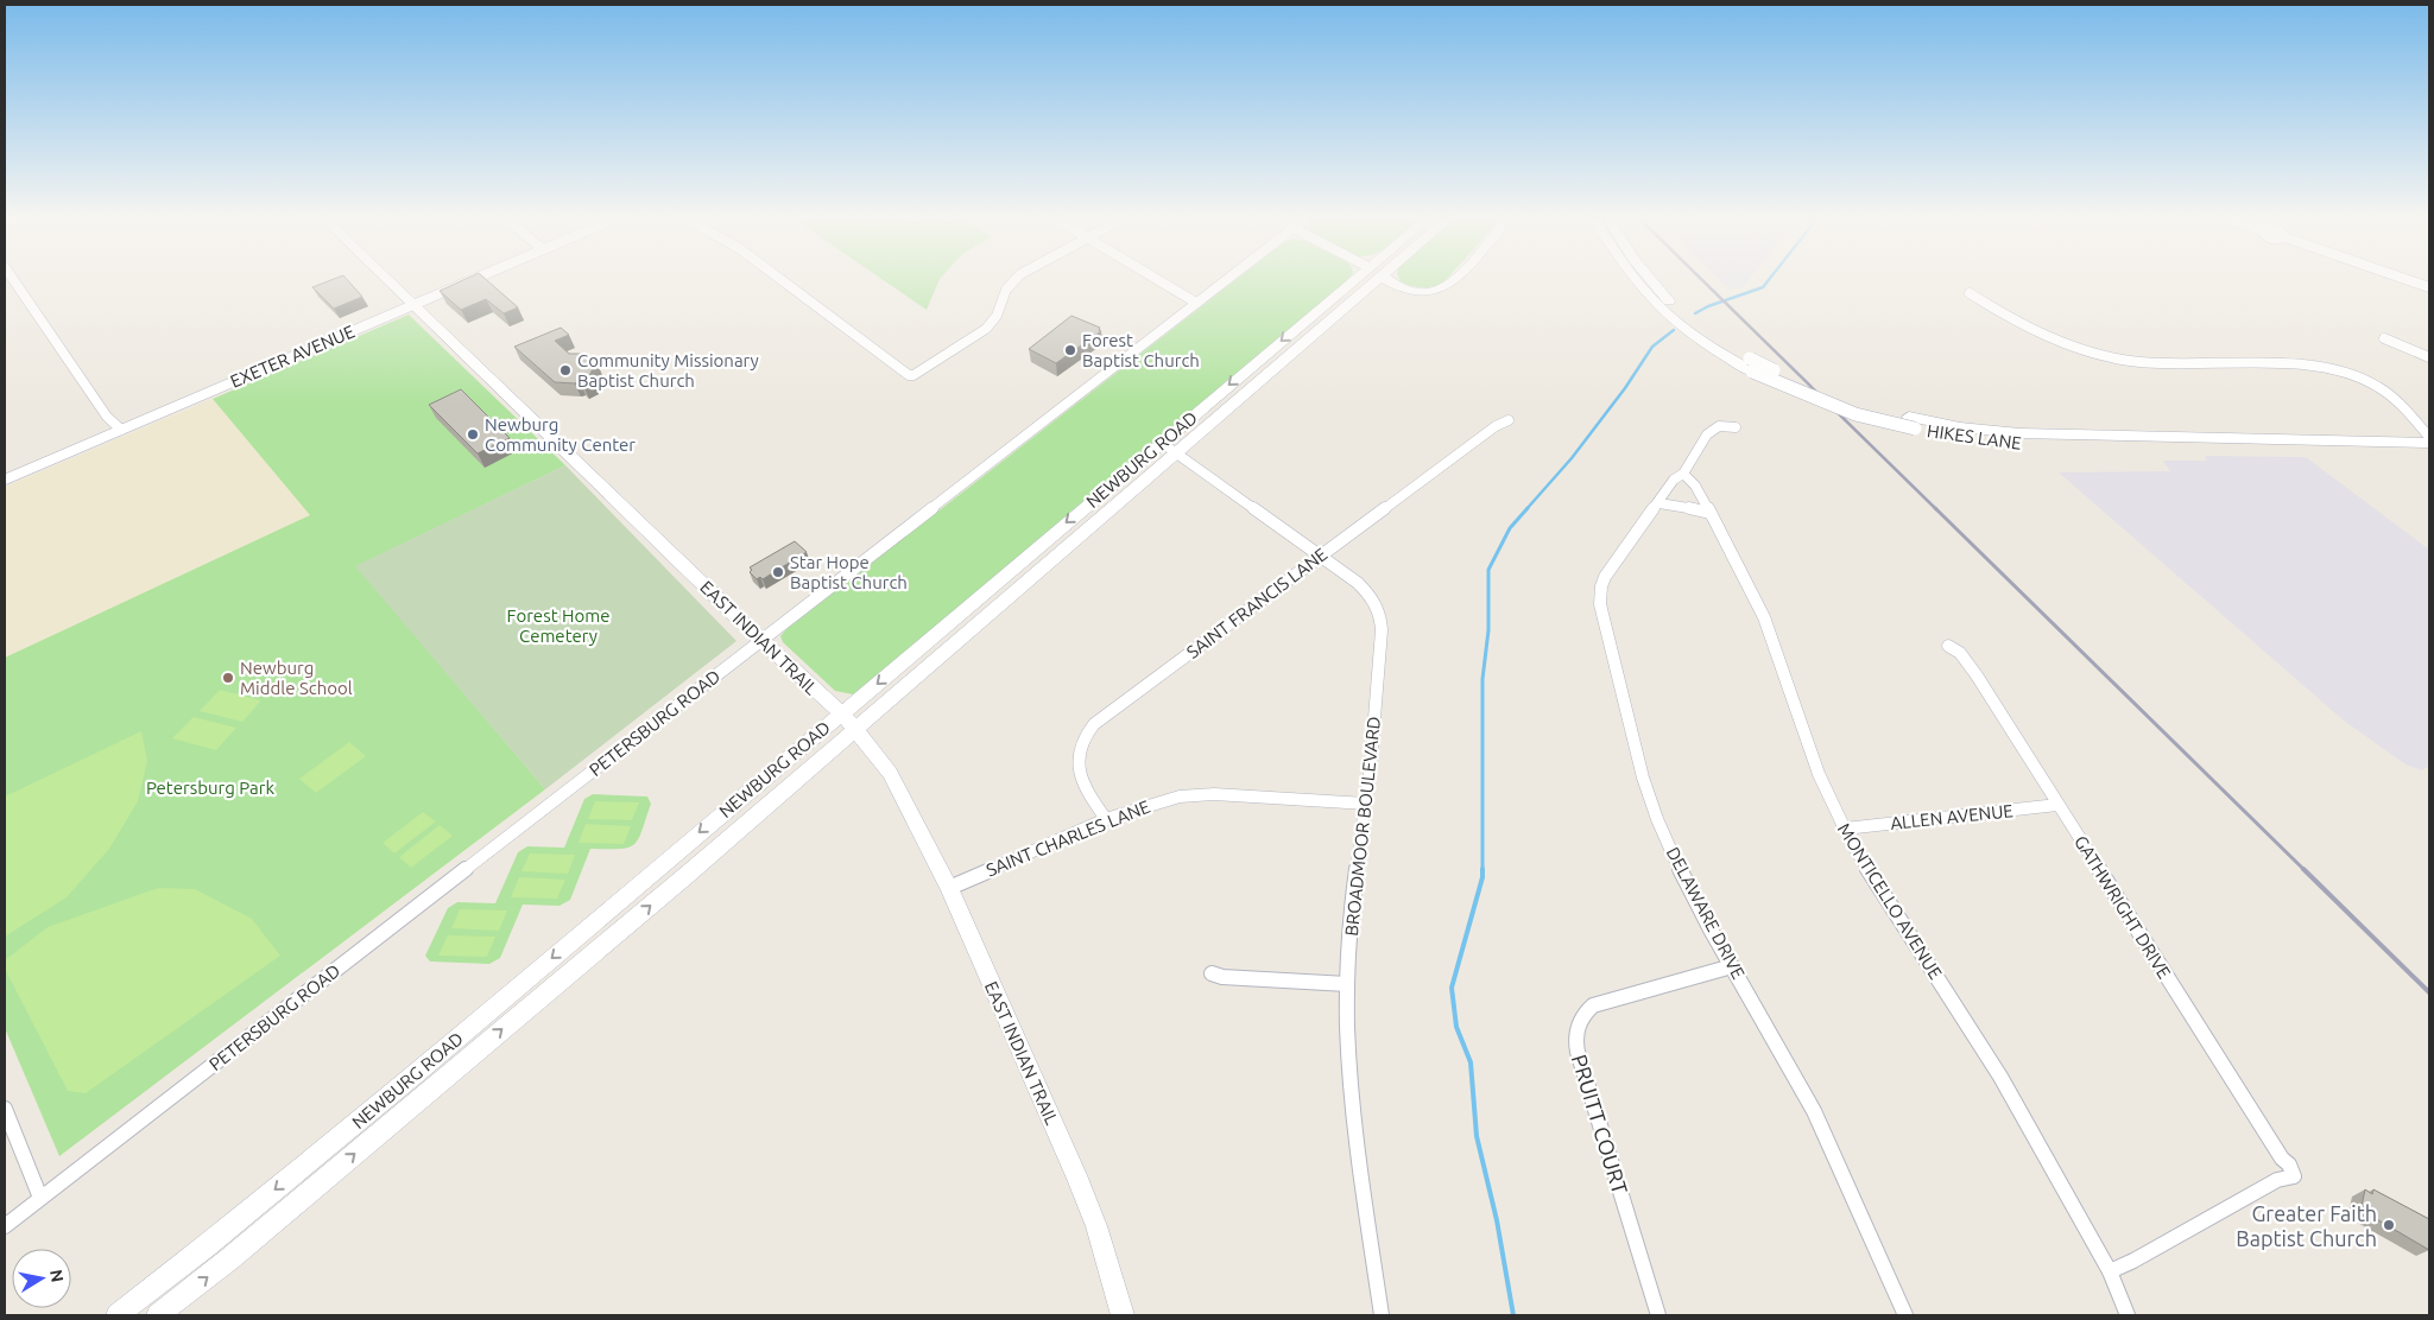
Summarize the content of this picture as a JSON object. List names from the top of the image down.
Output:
{
  "streets": {
    "main road": ["HIKES LANE", "NEWBURG ROAD", "EAST INDIAN TRAIL"],
    "street": [
      "EXETER AVENUE",
      "SAINT FRANCIS LANE",
      "PETERSBURG ROAD",
      "ALLEN AVENUE",
      "BROADMOOR BOULEVARD",
      "SAINT CHARLES LANE",
      "MONTICELLO AVENUE",
      "GATHWRIGHT DRIVE",
      "DELAWARE DRIVE",
      "PRUITT COURT"
    ]
  },
  "crossings": [
    ["EXETER AVENUE", "EAST INDIAN TRAIL"],
    ["NEWBURG ROAD", "EAST INDIAN TRAIL"],
    ["NEWBURG ROAD", "BROADMOOR BOULEVARD"],
    ["SAINT FRANCIS LANE", "BROADMOOR BOULEVARD"],
    ["SAINT FRANCIS LANE", "SAINT CHARLES LANE"],
    ["EAST INDIAN TRAIL", "PETERSBURG ROAD"],
    ["EAST INDIAN TRAIL", "SAINT CHARLES LANE"],
    ["ALLEN AVENUE", "MONTICELLO AVENUE"],
    ["ALLEN AVENUE", "GATHWRIGHT DRIVE"],
    ["BROADMOOR BOULEVARD", "SAINT CHARLES LANE"],
    ["MONTICELLO AVENUE", "GATHWRIGHT DRIVE"],
    ["MONTICELLO AVENUE", "DELAWARE DRIVE"],
    ["DELAWARE DRIVE", "PRUITT COURT"]
  ],
  "parks": ["Forest Home Cemetery", "Petersburg Park"],
  "places": [
    "Forest Baptist Church",
    "Community Missionary Baptist Church",
    "Newburg Community Center",
    "Star Hope Baptist Church",
    "Newburg Middle School",
    "Greater Faith Baptist Church"
  ],
  "north": "right"
}
